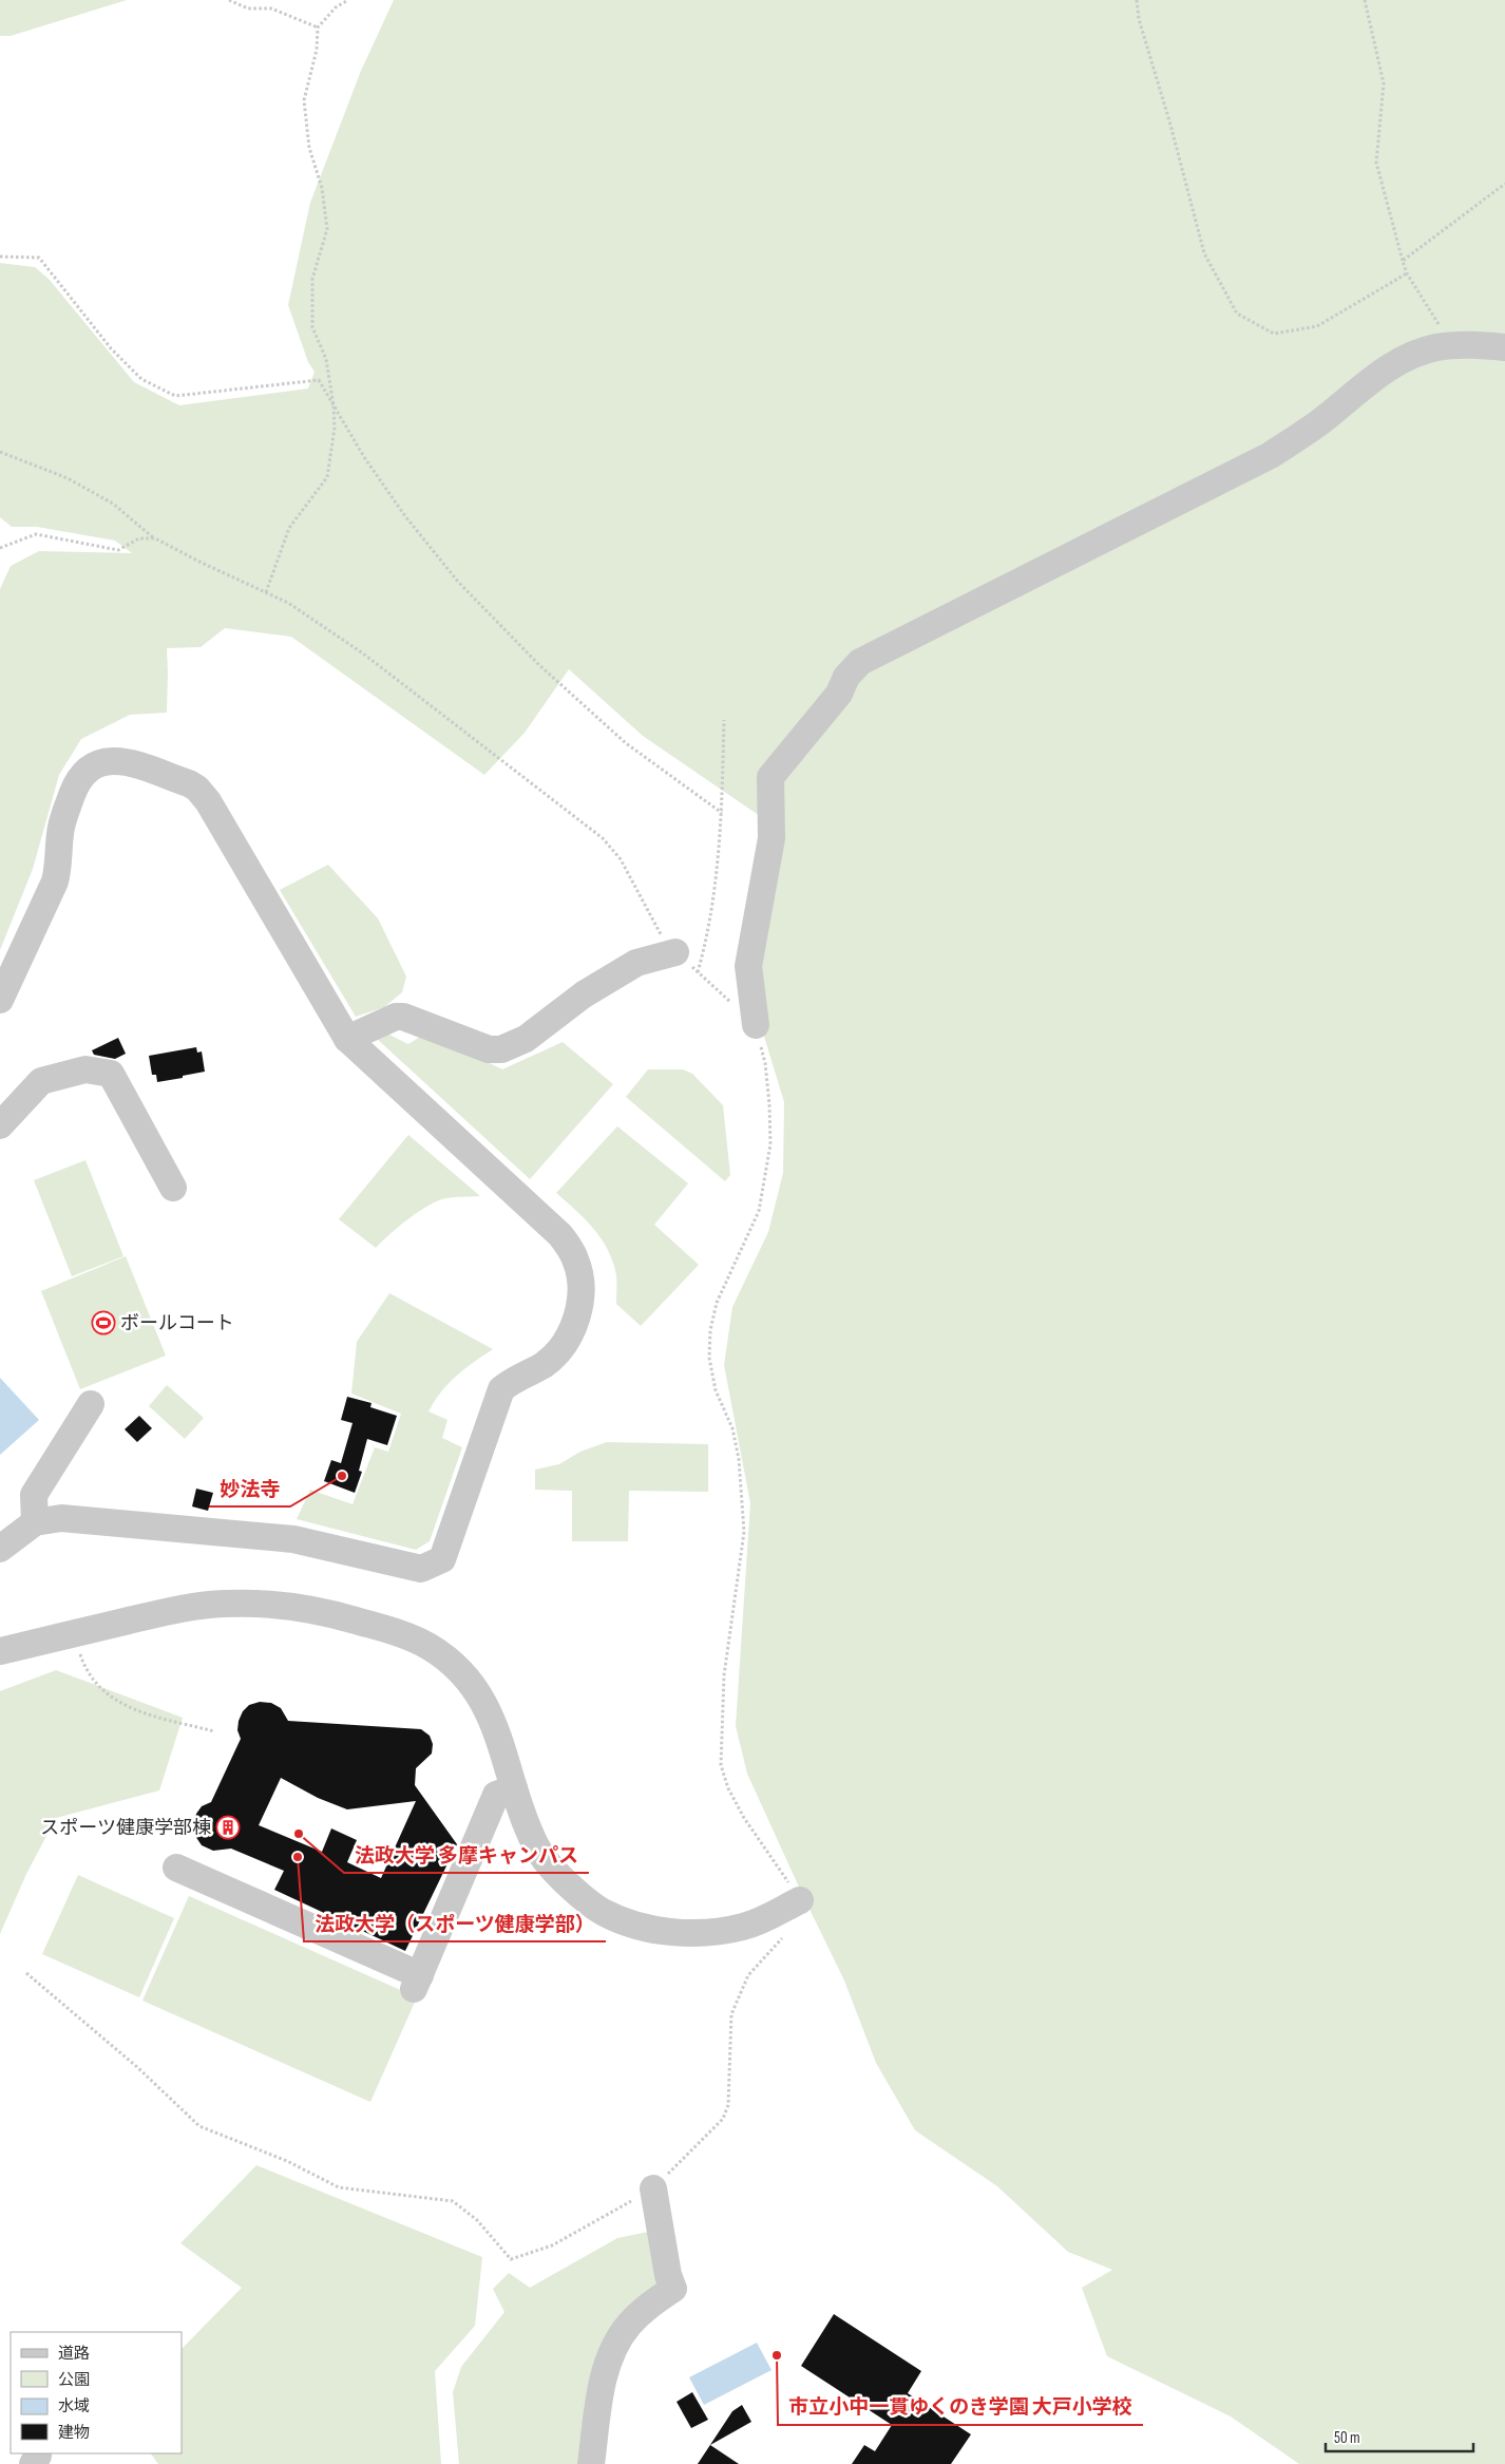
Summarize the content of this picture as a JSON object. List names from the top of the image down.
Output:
{
  "places": {
    "sports": ["ボールコート"],
    "other": [
      "妙法寺",
      "法政大学 多摩キャンパス",
      "法政大学（スポーツ健康学部）",
      "市立小中一貫ゆくのき学園 大戸小学校"
    ],
    "building": ["スポーツ健康学部棟"]
  },
  "legend": [
    "道路",
    "公園",
    "水域",
    "建物"
  ],
  "scale_bar": "50 m"
}
